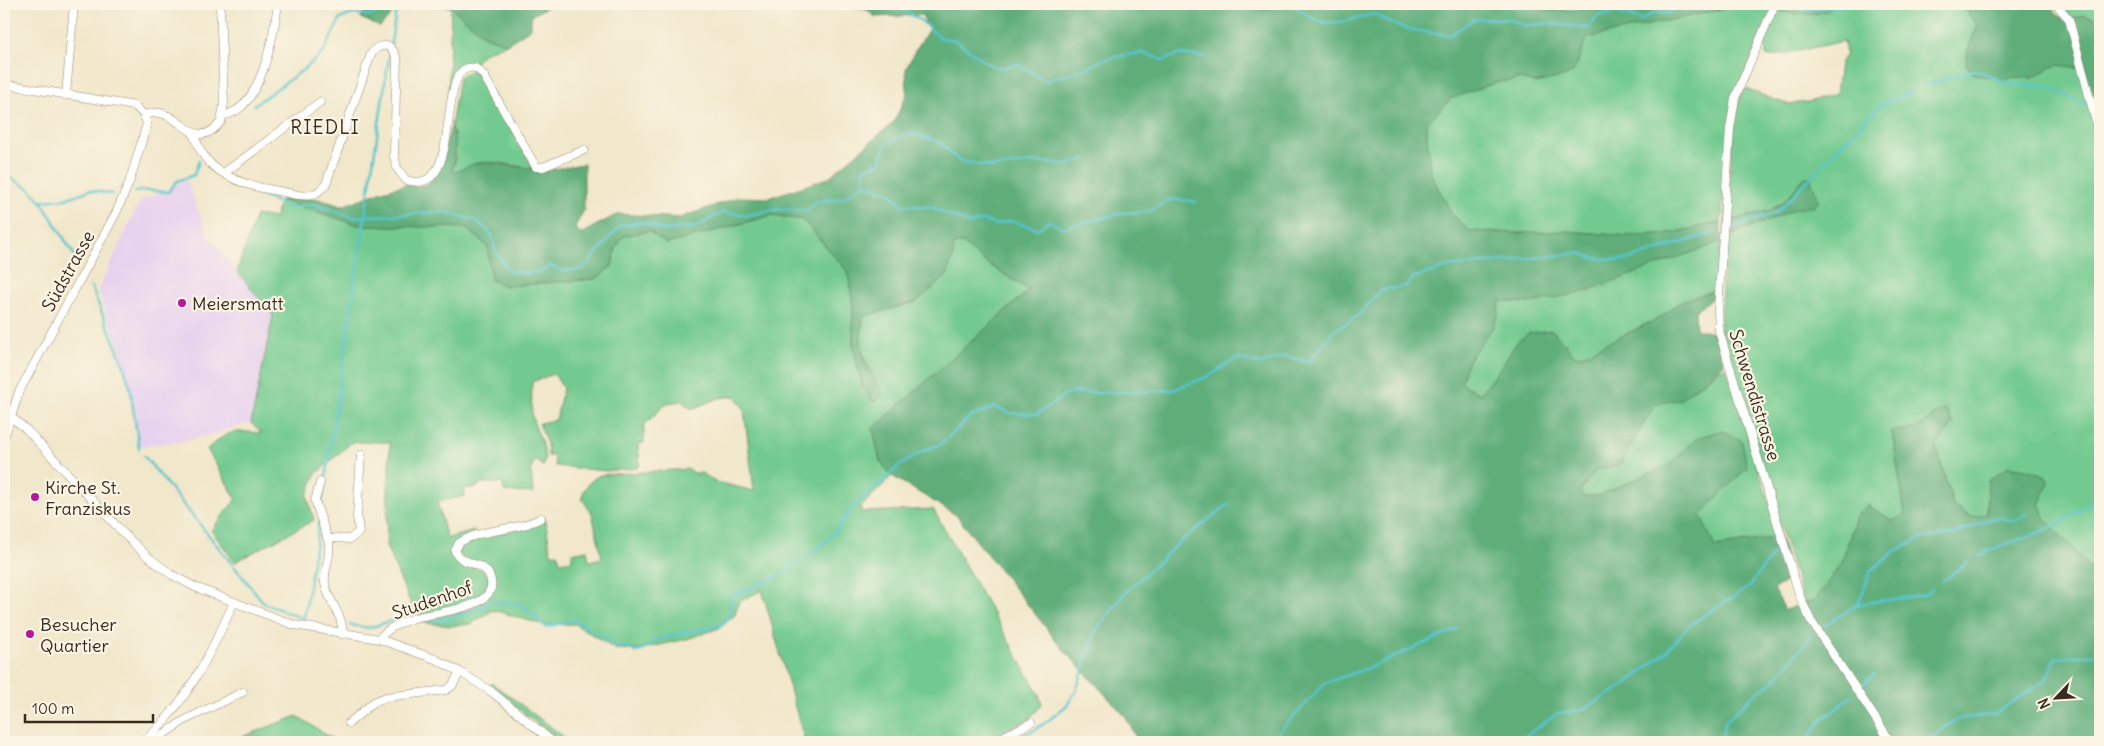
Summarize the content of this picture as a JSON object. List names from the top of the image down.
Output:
{
  "streets": {
    "street": ["Südstrasse", "Schwendistrasse", "Studenhof"]
  },
  "districts": ["RIEDLI"],
  "places": ["Meiersmatt", "Kirche St. Franziskus", "Besucher Quartier"],
  "scale_bar": "100 m",
  "north": "bottom left"
}
